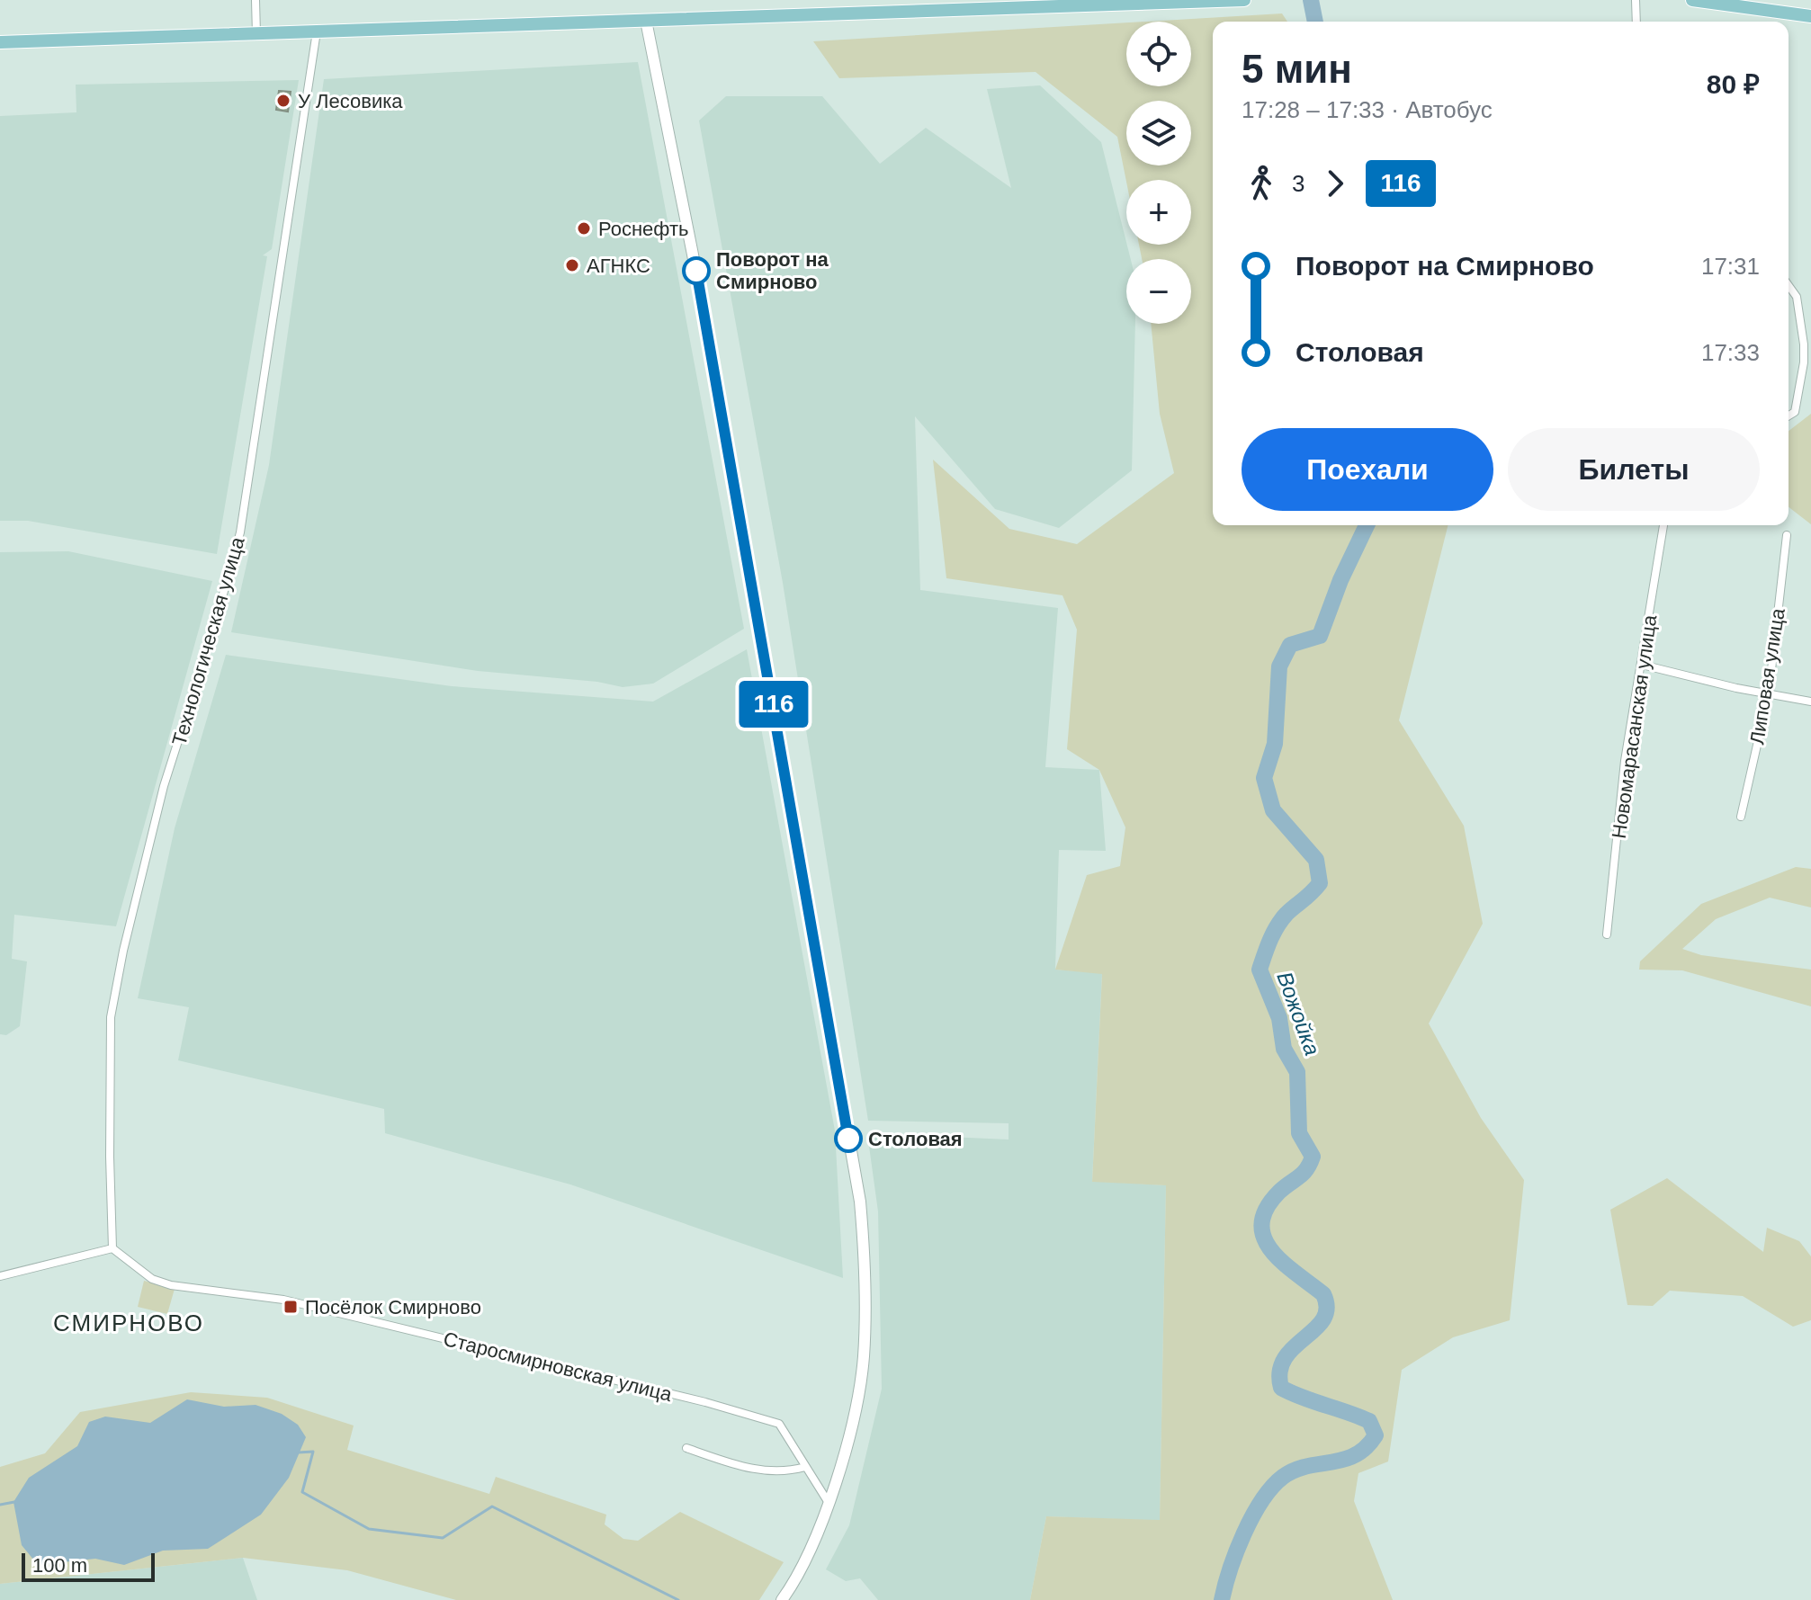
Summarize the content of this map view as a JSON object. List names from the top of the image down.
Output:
{
  "streets": {
    "street": [
      "Технологическая улица",
      "Липовая улица",
      "Новомарасанская улица",
      "Старосмирновская улица"
    ]
  },
  "crossings": [
    ["Технологическая улица", "Старосмирновская улица"]
  ],
  "districts": ["СМИРНОВО"],
  "water": ["Вожойка"],
  "places": {
    "other": [
      "У Лесовика",
      "Роснефть",
      "АГНКС",
      "Поворот на Смирново",
      "Столовая"
    ],
    "transit": ["Посёлок Смирново"]
  },
  "lines": ["bus line 116"],
  "scale_bar": "100 m",
  "page": {
    "on_map": "116",
    "map_buttons": ["+", "−"],
    "heading": ["5 мин", "17:28 – 17:33 · Автобус", "80 ₽"],
    "legs": ["3", "116"],
    "list": [
      {
        "name": "Поворот на Смирново",
        "value": "17:31"
      },
      {
        "name": "Столовая",
        "value": "17:33"
      }
    ],
    "buttons": ["Поехали", "Билеты"],
    "scale": "100 m"
  }
}
